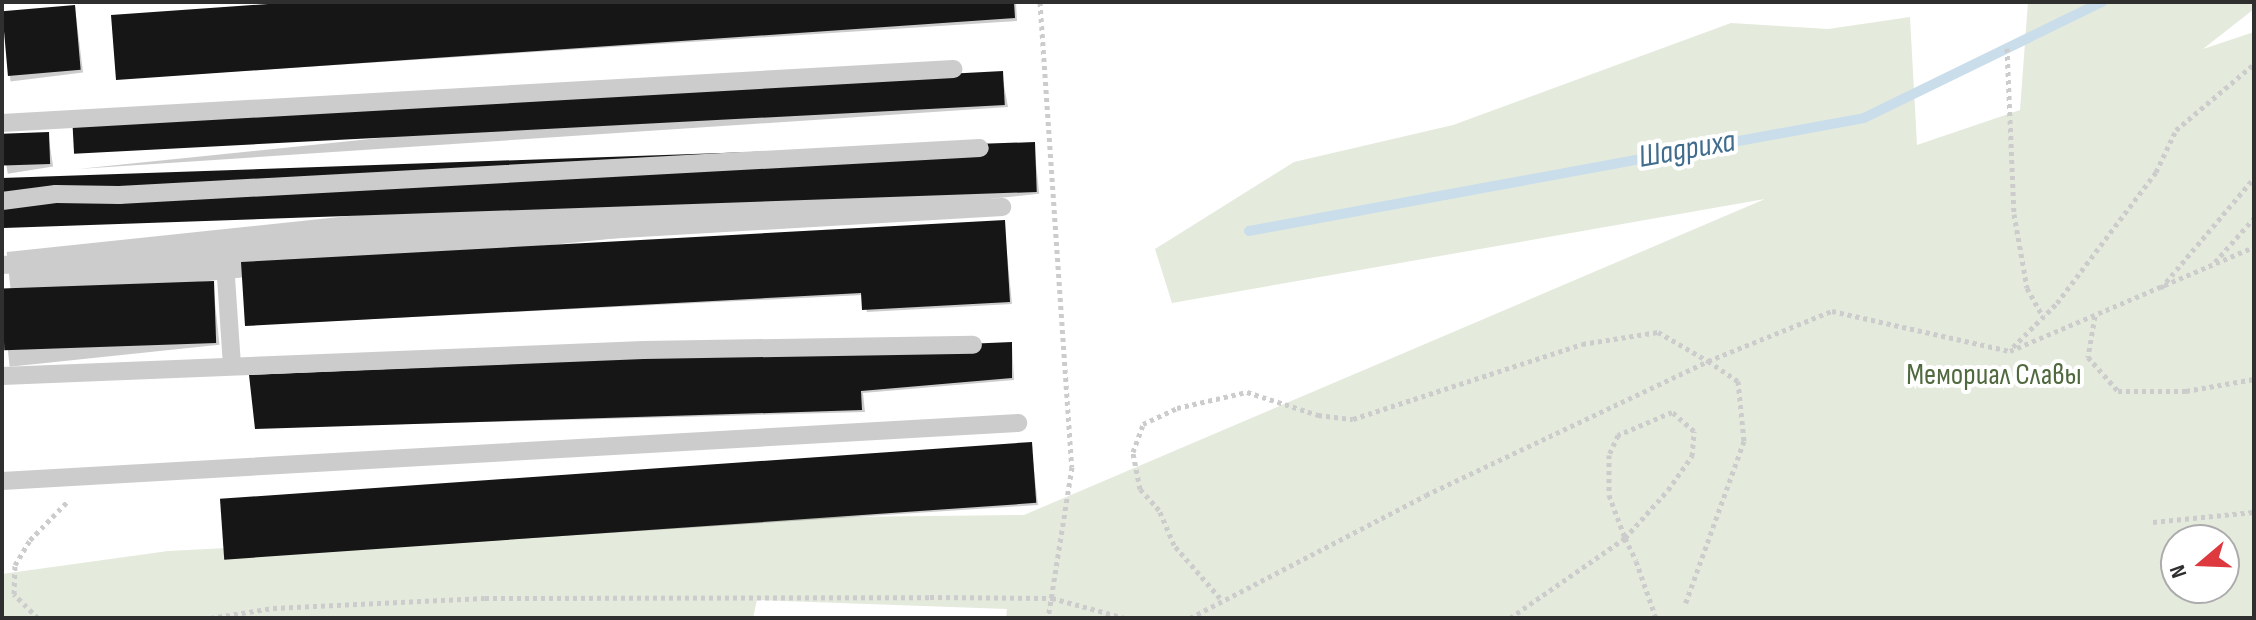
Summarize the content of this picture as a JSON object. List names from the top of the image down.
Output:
{
  "water": ["Шадриха"],
  "parks": ["Мемориал Славы"],
  "north": "left"
}
